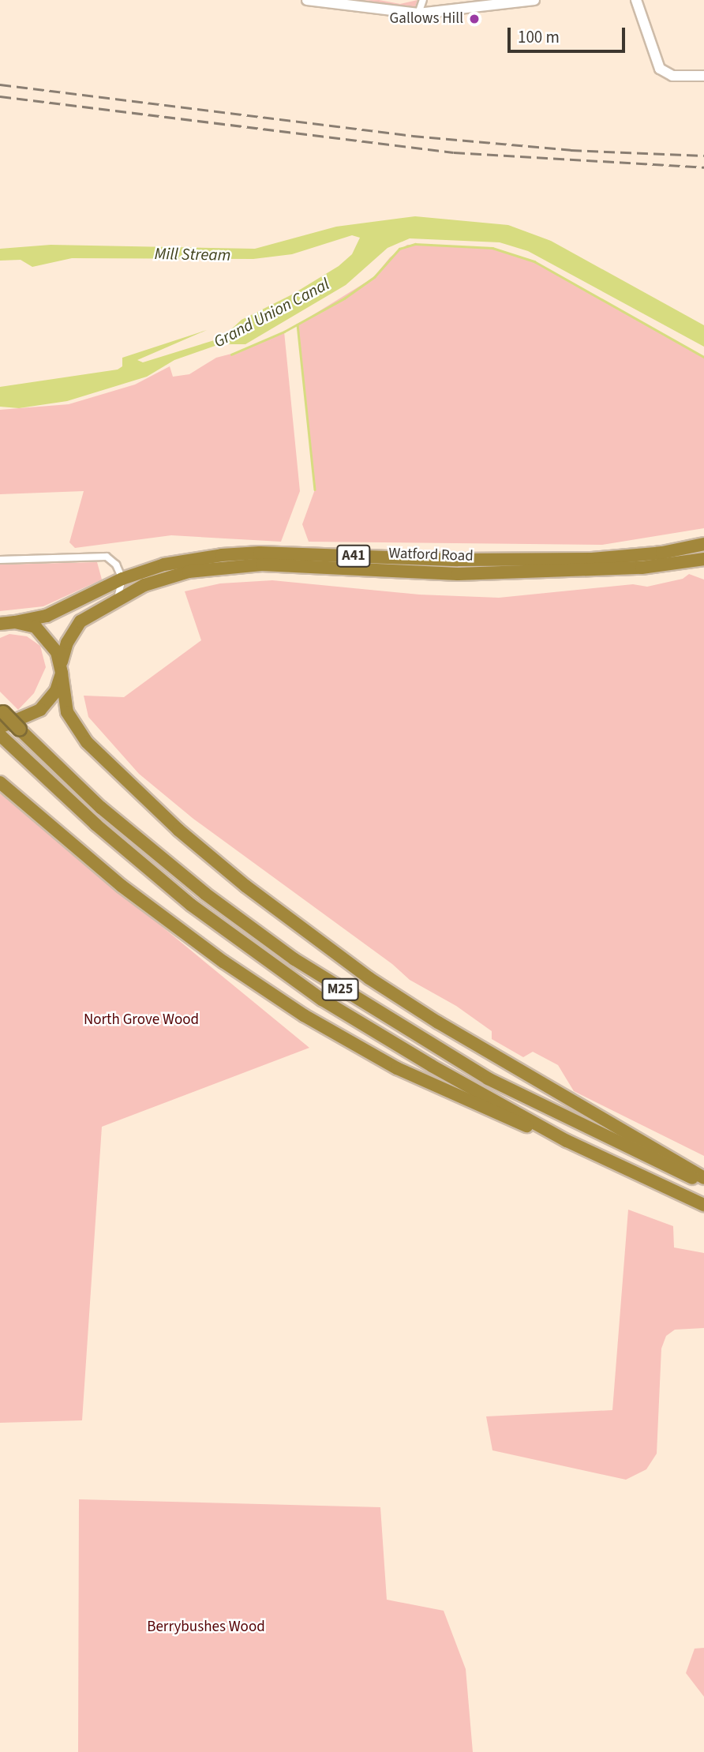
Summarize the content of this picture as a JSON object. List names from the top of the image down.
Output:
{
  "streets": {
    "highway": ["Watford Road", "A41", "M25"]
  },
  "crossings": [
    ["Watford Road", "M25"]
  ],
  "water": ["Mill Stream", "Grand Union Canal"],
  "parks": ["North Grove Wood", "Berrybushes Wood"],
  "places": ["Gallows Hill"],
  "scale_bar": "100 m"
}
